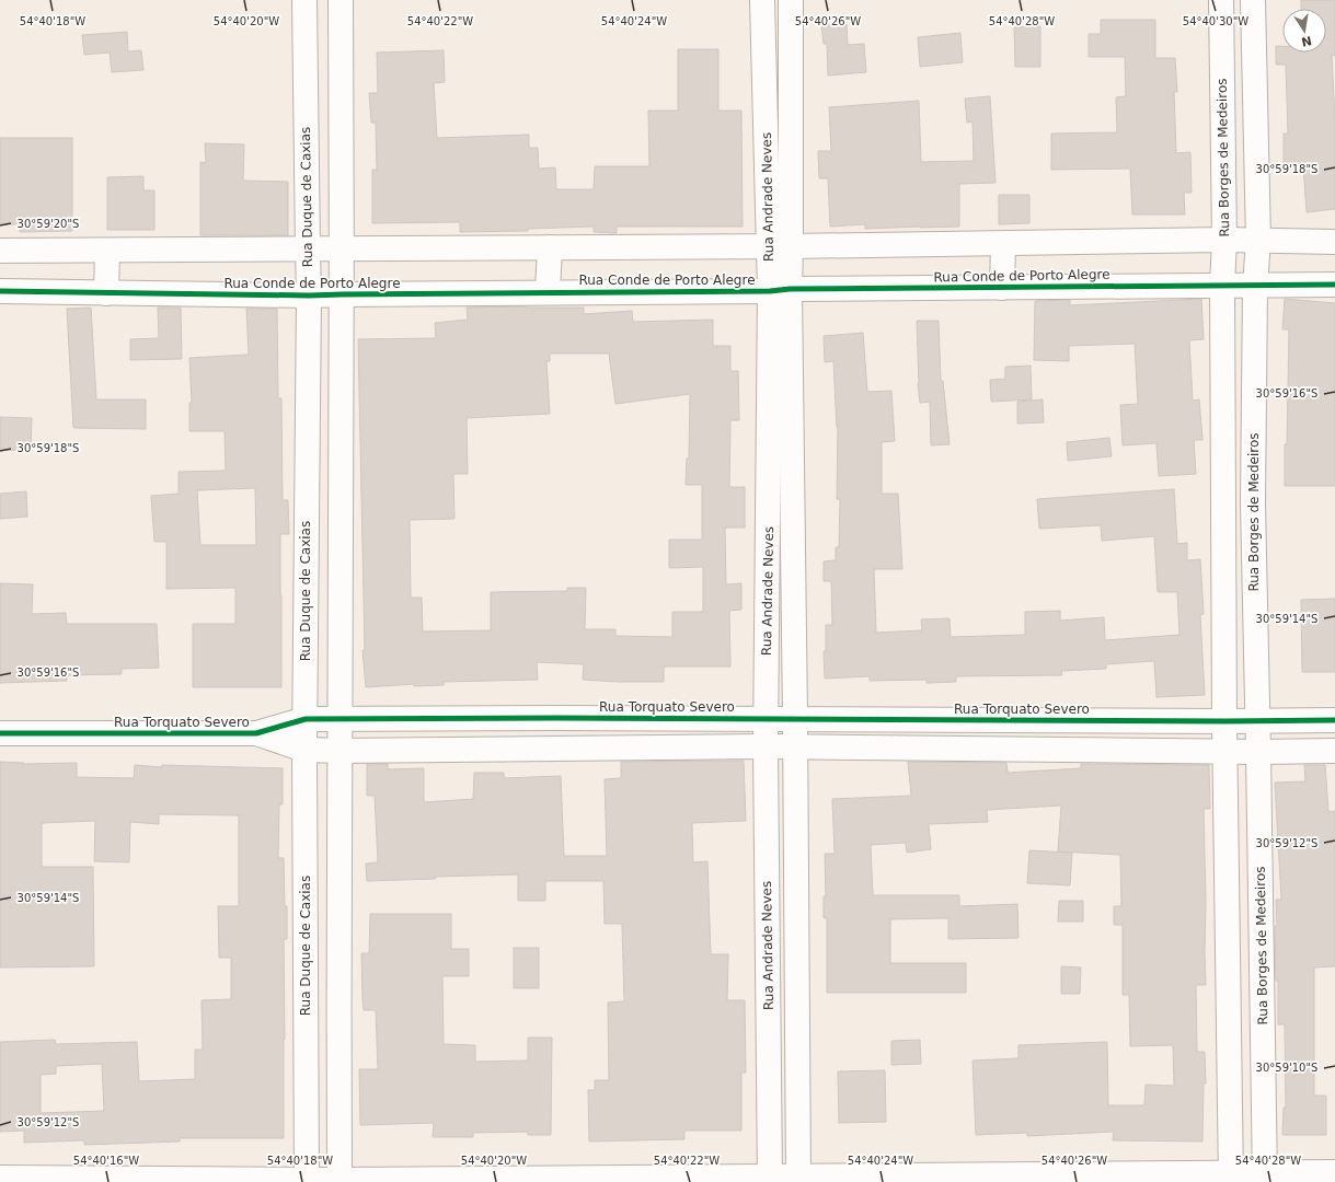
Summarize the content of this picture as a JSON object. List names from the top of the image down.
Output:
{
  "streets": {
    "street": [
      "Rua Borges de Medeiros",
      "Rua Duque de Caxias",
      "Rua Andrade Neves",
      "Rua Conde de Porto Alegre",
      "Rua Torquato Severo"
    ]
  },
  "crossings": [
    ["Rua Borges de Medeiros", "Rua Conde de Porto Alegre"],
    ["Rua Borges de Medeiros", "Rua Torquato Severo"],
    ["Rua Duque de Caxias", "Rua Conde de Porto Alegre"],
    ["Rua Duque de Caxias", "Rua Torquato Severo"],
    ["Rua Andrade Neves", "Rua Conde de Porto Alegre"],
    ["Rua Andrade Neves", "Rua Torquato Severo"]
  ],
  "north": "bottom",
  "coordinates": [
    "54°40'18\"W",
    "54°40'20\"W",
    "54°40'22\"W",
    "54°40'24\"W",
    "54°40'26\"W",
    "54°40'28\"W",
    "54°40'30\"W",
    "30°59'18\"S",
    "30°59'20\"S",
    "30°59'16\"S",
    "30°59'14\"S",
    "30°59'12\"S",
    "30°59'10\"S",
    "54°40'16\"W"
  ]
}
